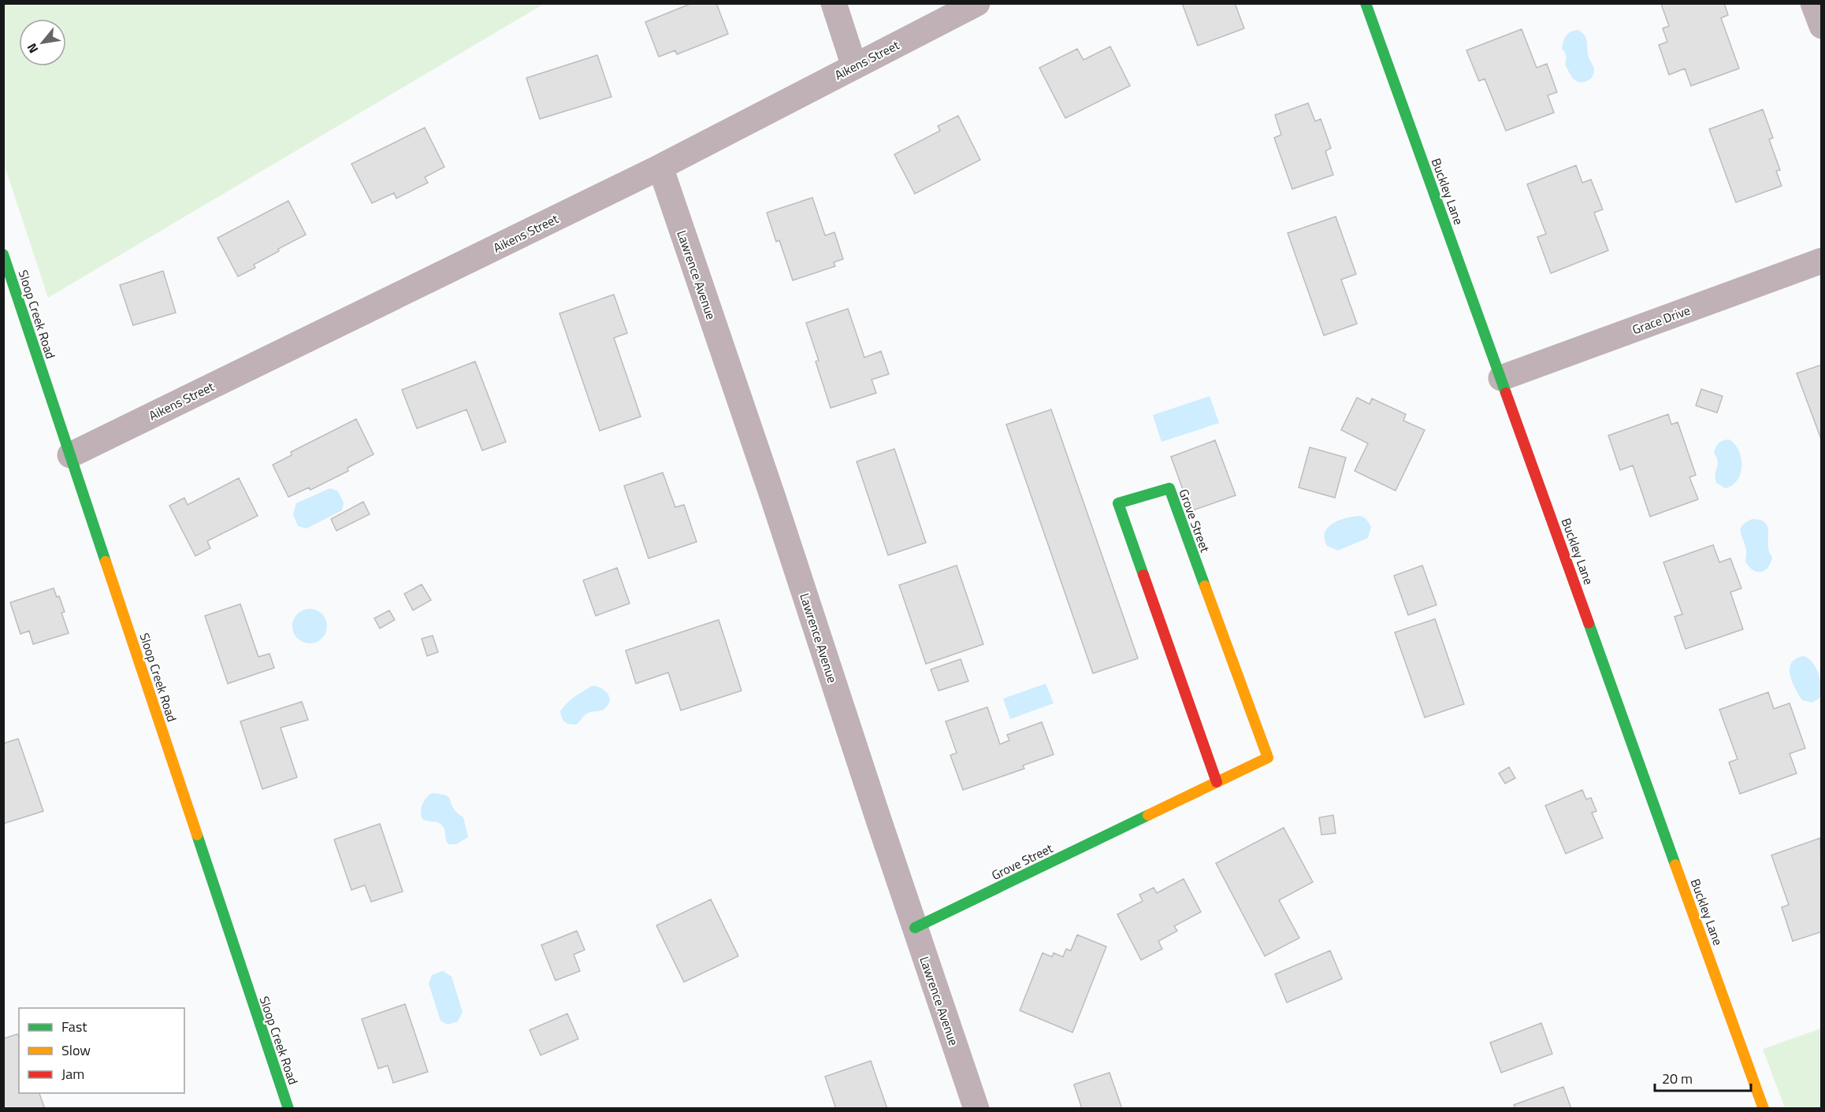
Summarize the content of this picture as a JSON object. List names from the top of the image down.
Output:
{
  "streets": {
    "street": [
      "Aikens Street",
      "Buckley Lane",
      "Lawrence Avenue",
      "Sloop Creek Road",
      "Grace Drive",
      "Grove Street"
    ]
  },
  "crossings": [
    ["Aikens Street", "Lawrence Avenue"],
    ["Aikens Street", "Sloop Creek Road"],
    ["Buckley Lane", "Grace Drive"],
    ["Lawrence Avenue", "Grove Street"]
  ],
  "legend": ["Fast", "Slow", "Jam"],
  "scale_bar": "20 m",
  "north": "bottom left"
}
